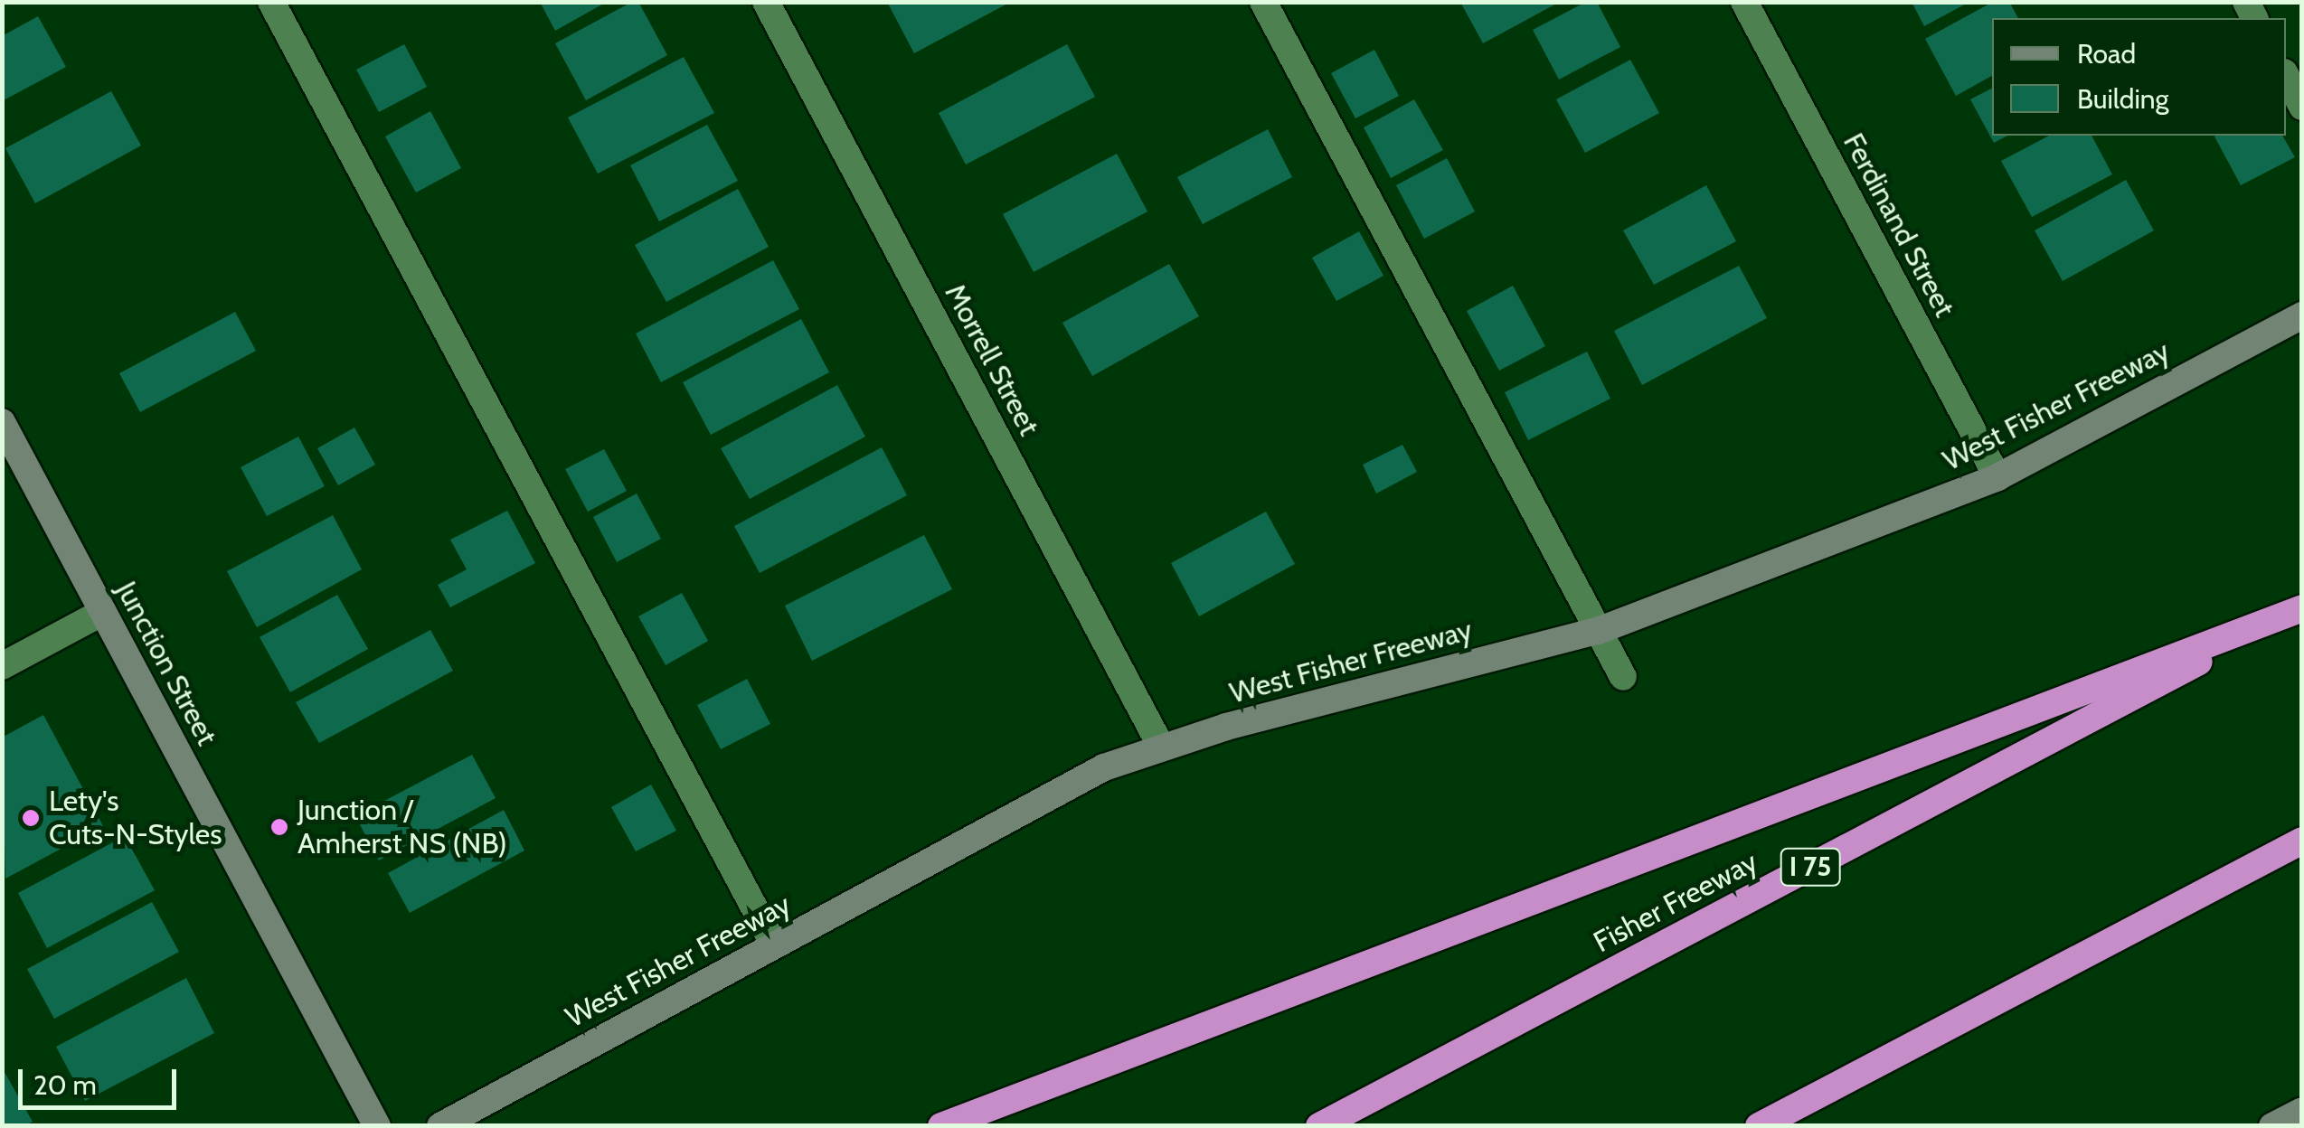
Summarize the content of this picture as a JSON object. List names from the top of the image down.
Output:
{
  "streets": {
    "highway": ["I 75", "Fisher Freeway"],
    "main road": ["West Fisher Freeway", "Junction Street"],
    "street": ["Ferdinand Street", "Morrell Street"]
  },
  "crossings": [
    ["Ferdinand Street", "West Fisher Freeway"],
    ["Morrell Street", "West Fisher Freeway"]
  ],
  "places": ["Lety's Cuts-N-Styles", "Junction / Amherst NS (NB)"],
  "legend": ["Road", "Building"],
  "scale_bar": "20 m"
}
